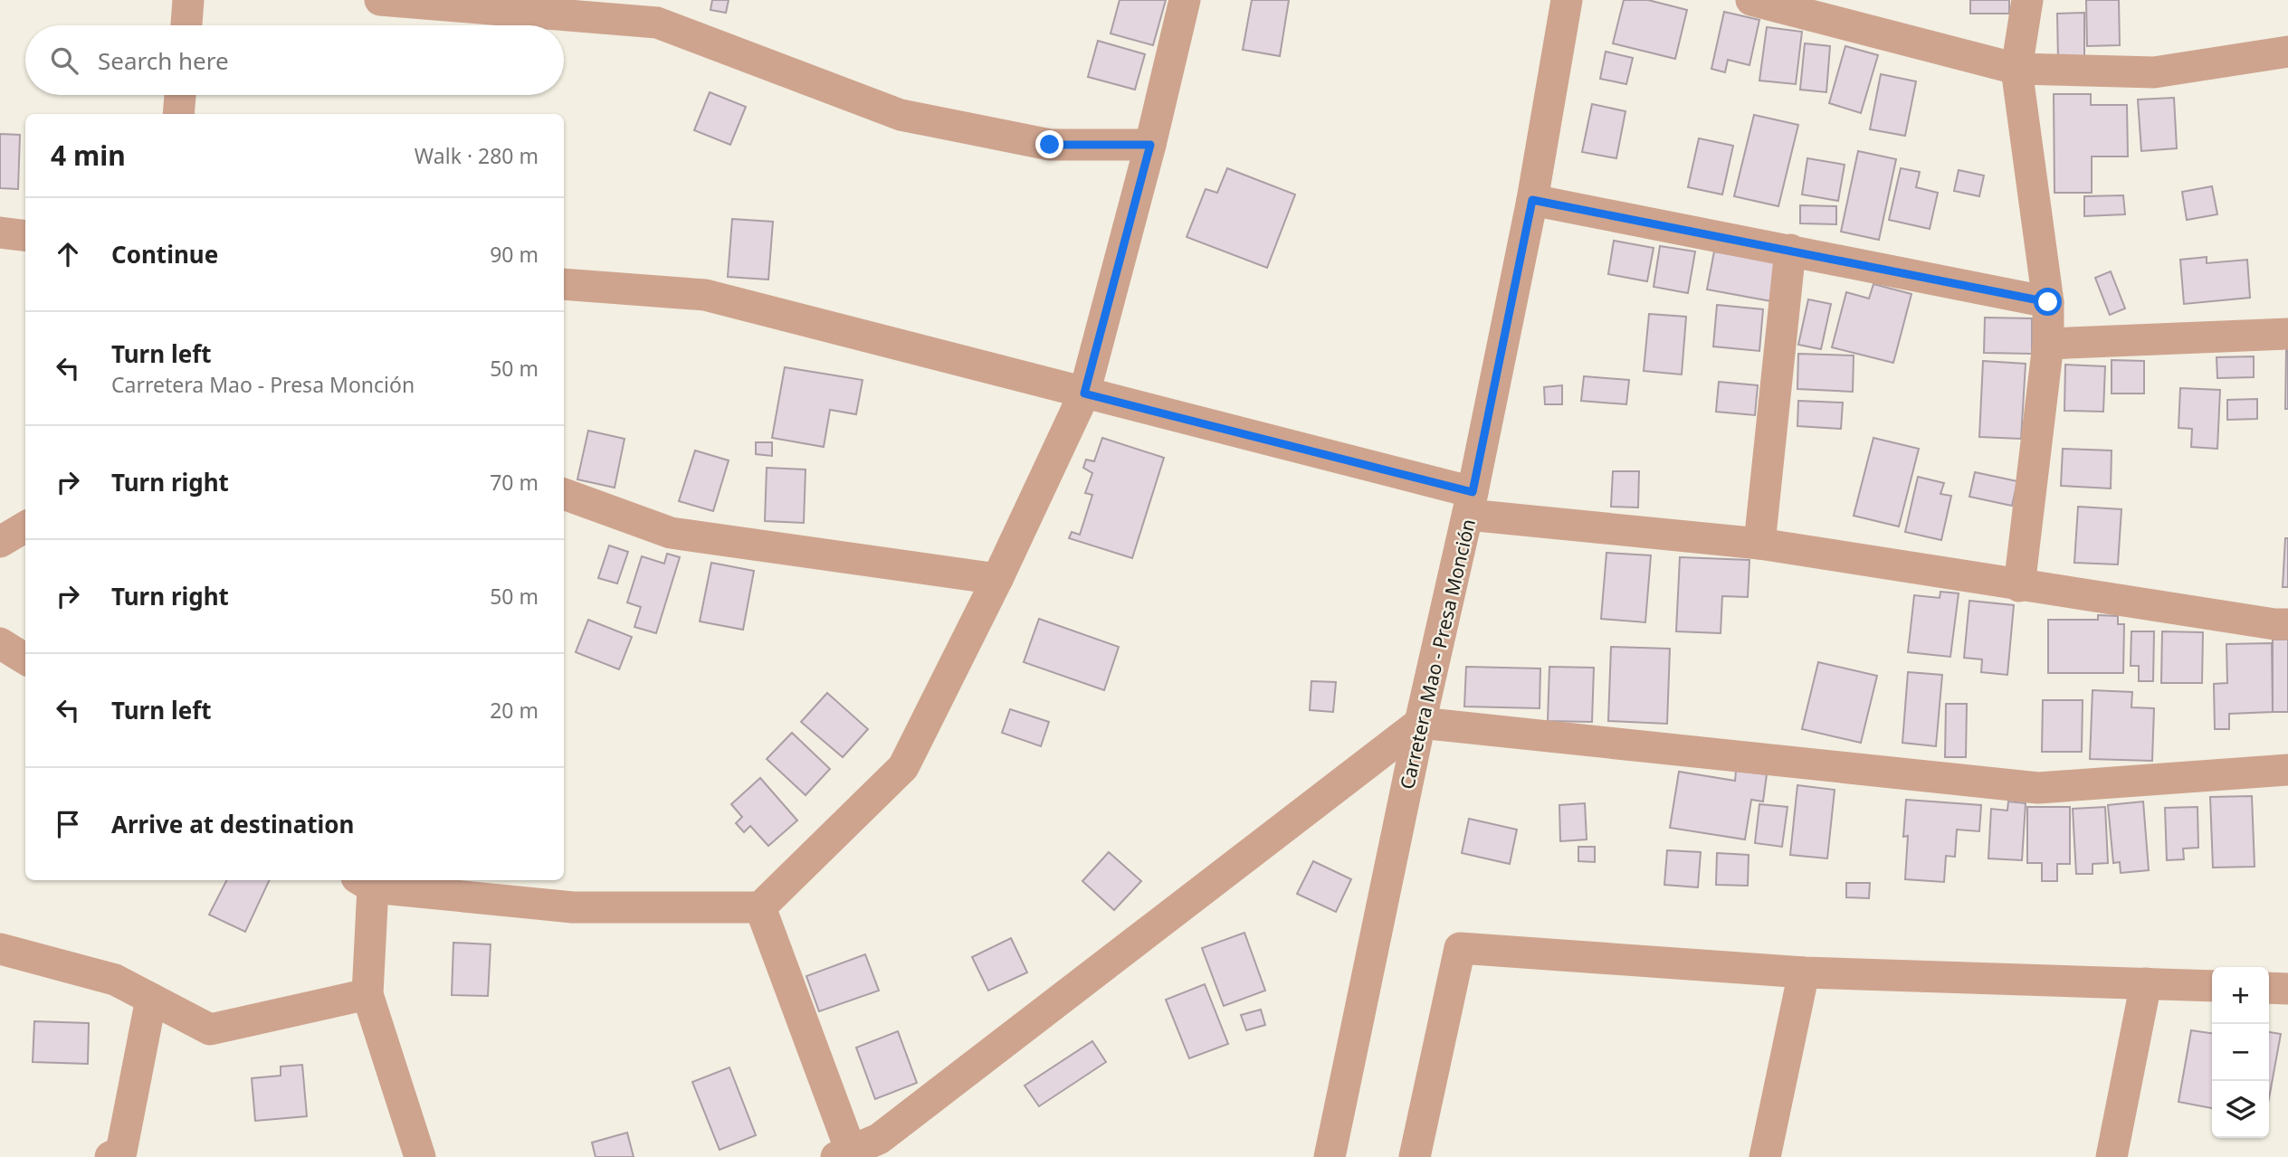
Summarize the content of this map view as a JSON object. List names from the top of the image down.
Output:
{
  "streets": {
    "street": ["Carretera Mao - Presa Monción"]
  },
  "page": {
    "search": "Search here",
    "heading": ["4 min", "Walk · 280 m"],
    "list": [
      ["Continue", "90 m"],
      ["Turn left", "Carretera Mao - Presa Monción", "50 m"],
      ["Turn right", "70 m"],
      ["Turn right", "50 m"],
      ["Turn left", "20 m"],
      "Arrive at destination"
    ],
    "map_buttons": ["+", "−"]
  }
}
